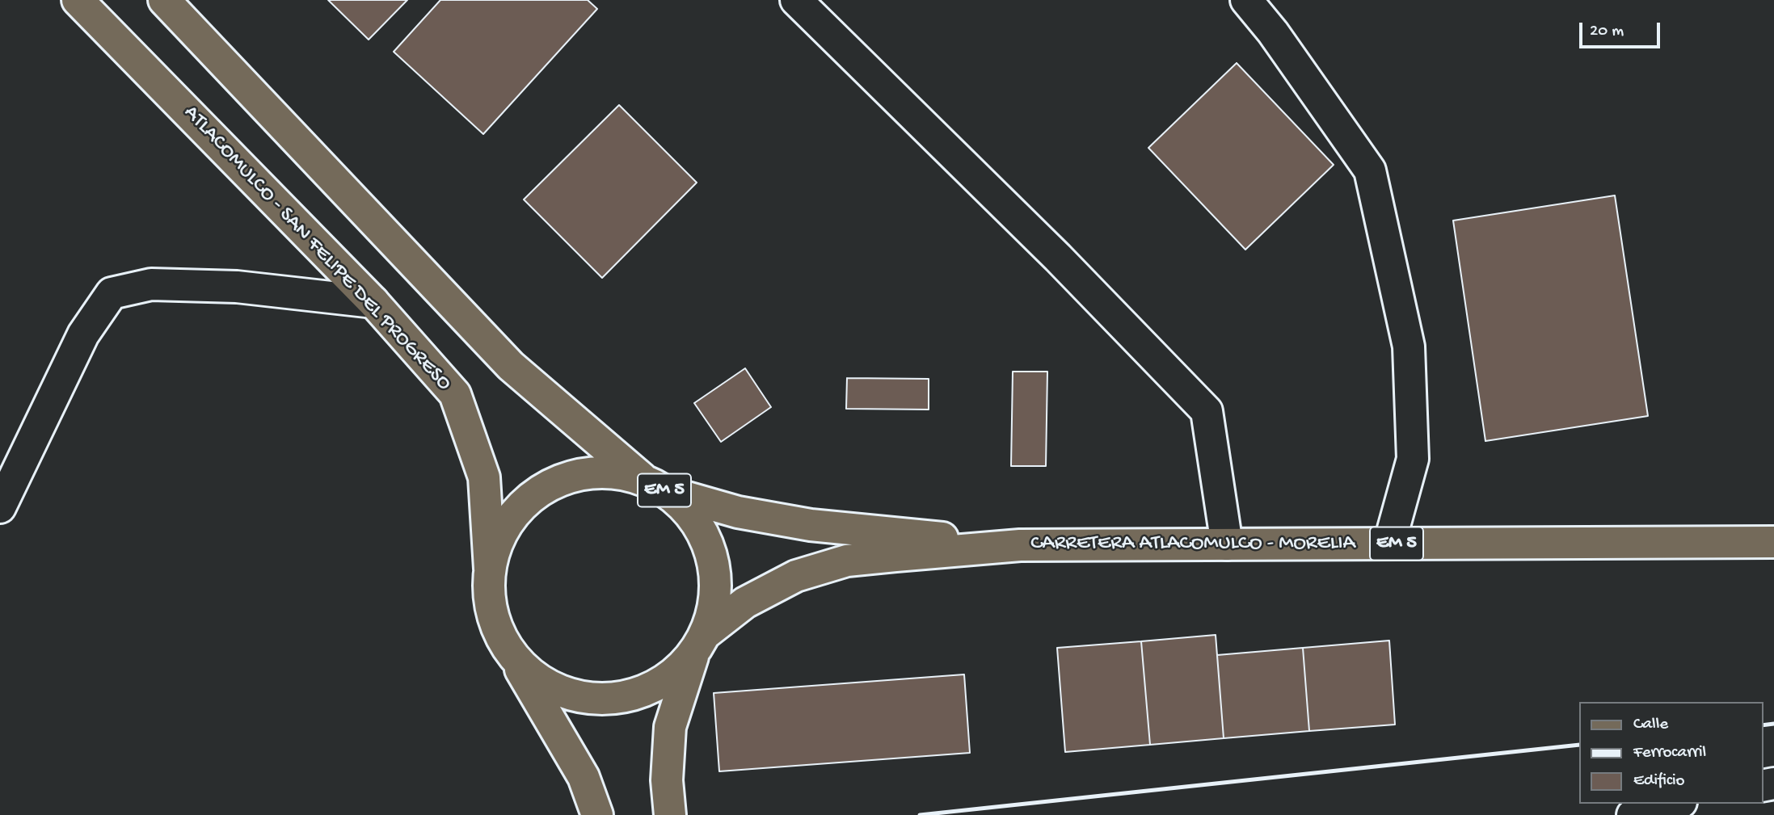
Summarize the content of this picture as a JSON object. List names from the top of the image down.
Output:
{
  "streets": {
    "main road": ["ATLACOMULCO - SAN FELIPE DEL PROGRESO", "EM 5", "CARRETERA ATLACOMULCO - MORELIA"]
  },
  "crossings": [
    ["ATLACOMULCO - SAN FELIPE DEL PROGRESO", "EM 5"],
    ["EM 5", "CARRETERA ATLACOMULCO - MORELIA"]
  ],
  "legend": ["Calle", "Ferrocarril", "Edificio"],
  "scale_bar": "20 m"
}
